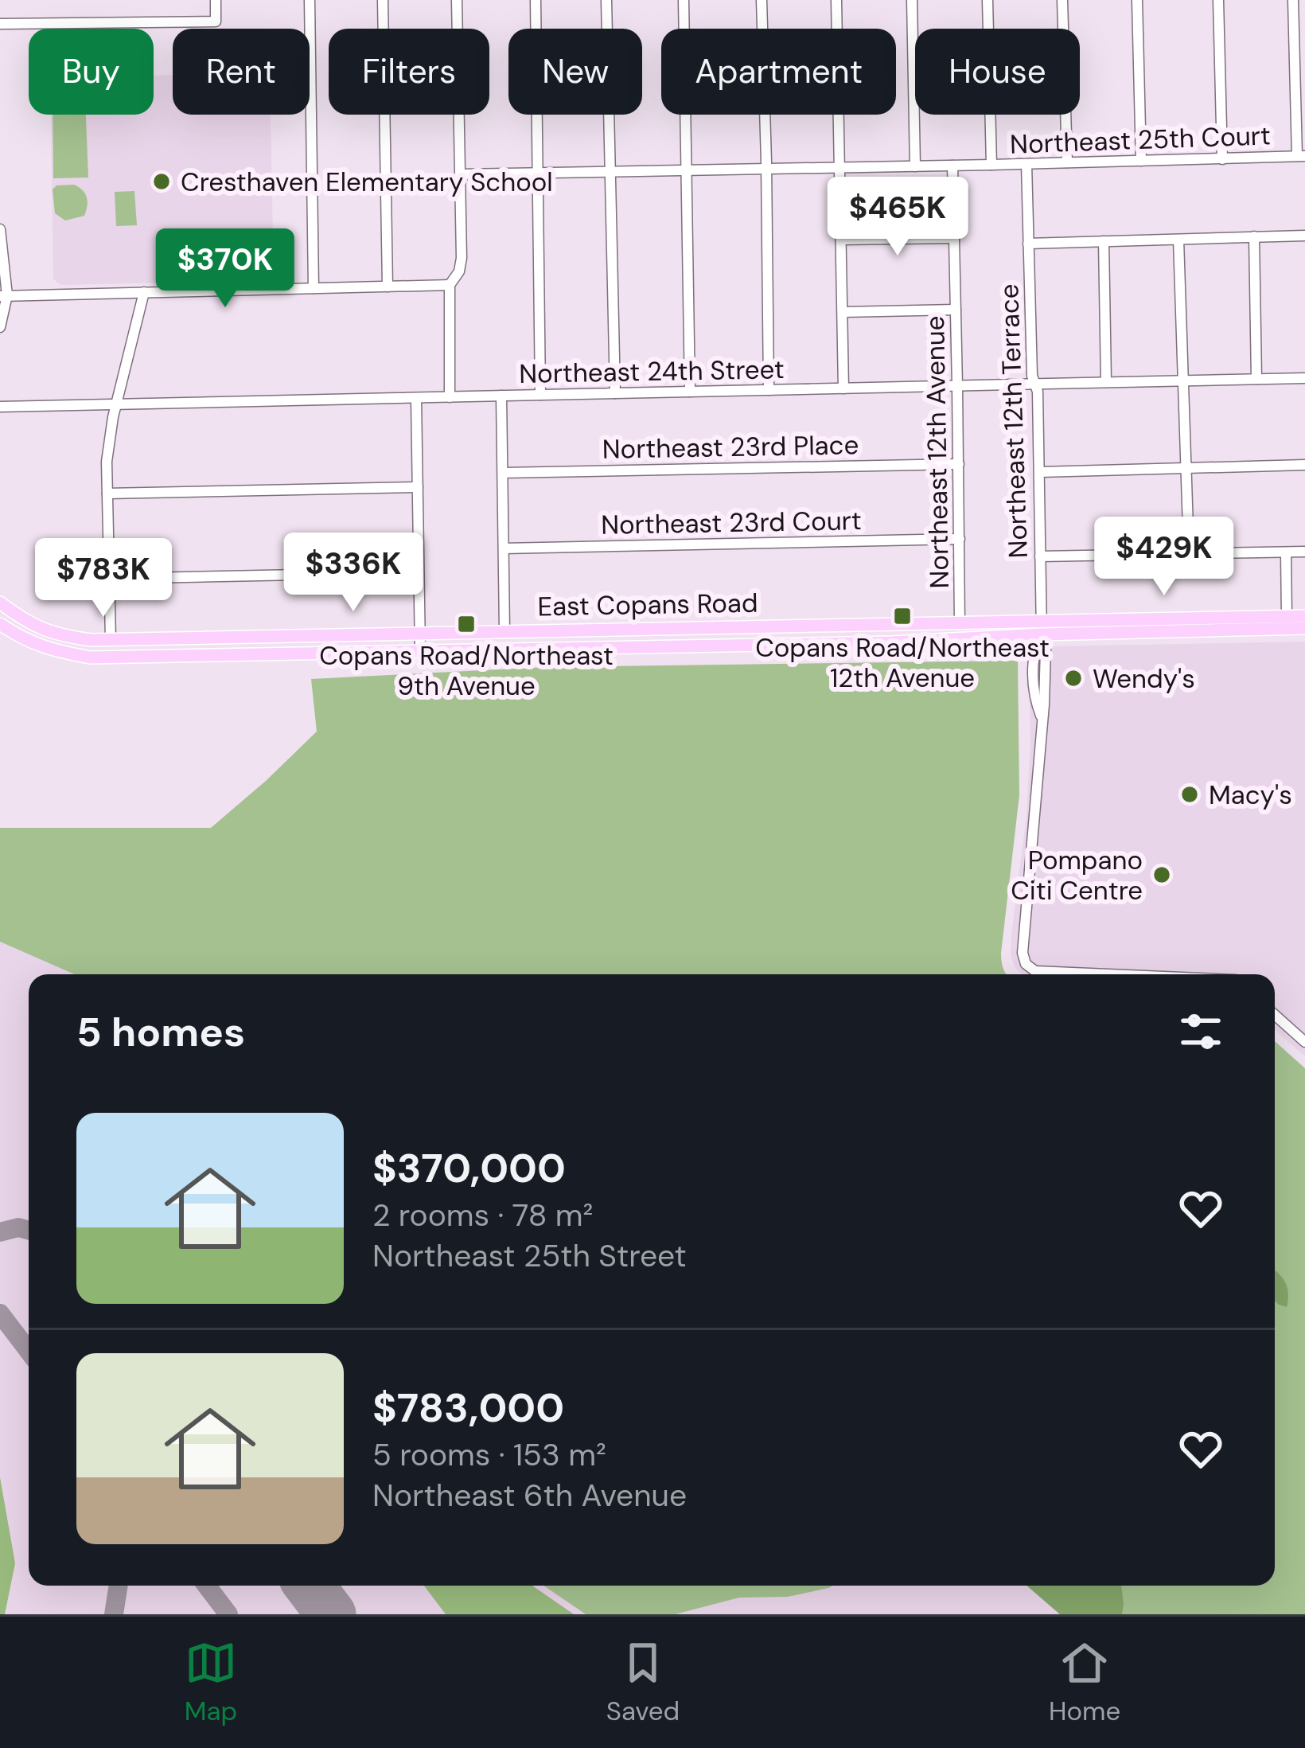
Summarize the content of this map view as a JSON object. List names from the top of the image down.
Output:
{
  "streets": {
    "main road": ["East Copans Road"],
    "street": [
      "Northeast 25th Court",
      "Northeast 24th Street",
      "Northeast 12th Terrace",
      "Northeast 23rd Place",
      "Northeast 12th Avenue",
      "Northeast 23rd Court"
    ]
  },
  "crossings": [
    ["Northeast 25th Court", "Northeast 12th Terrace"],
    ["Northeast 25th Court", "Northeast 12th Avenue"],
    ["Northeast 24th Street", "Northeast 12th Terrace"],
    ["Northeast 24th Street", "Northeast 12th Avenue"],
    ["Northeast 12th Terrace", "East Copans Road"],
    ["Northeast 23rd Place", "Northeast 12th Avenue"],
    ["Northeast 12th Avenue", "Northeast 23rd Court"],
    ["Northeast 12th Avenue", "East Copans Road"]
  ],
  "places": {
    "other": [
      "Cresthaven Elementary School",
      "Wendy's",
      "Macy's",
      "Pompano Citi Centre"
    ],
    "transit": ["Copans Road/Northeast 12th Avenue", "Copans Road/Northeast 9th Avenue"]
  },
  "page": {
    "chip": [
      "Buy",
      "Rent",
      "Filters",
      "New",
      "Apartment",
      "House"
    ],
    "price": [
      "$465K",
      "$370K",
      "$429K",
      "$336K",
      "$783K"
    ],
    "heading": "5 homes",
    "list": [
      {
        "name": "$370,000",
        "note": "2 rooms · 78 m² · Northeast 25th Street"
      },
      {
        "name": "$783,000",
        "note": "5 rooms · 153 m² · Northeast 6th Avenue"
      }
    ],
    "tabs": ["Map", "Saved", "Home"]
  }
}
